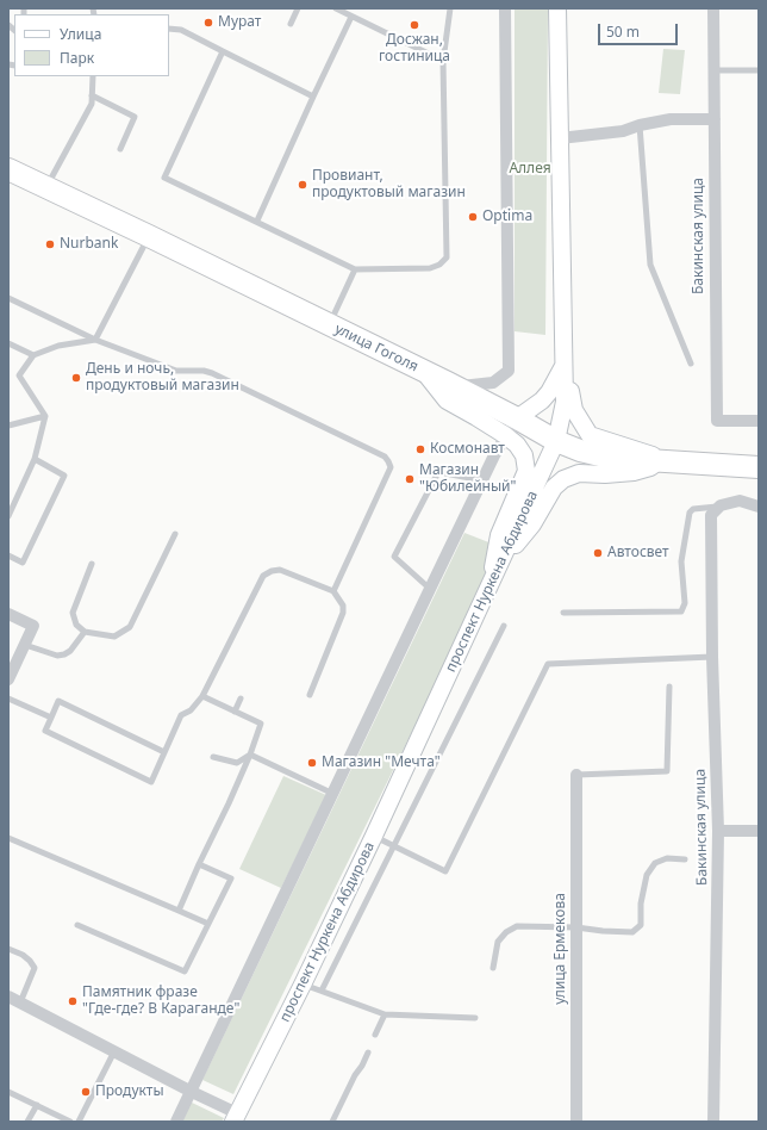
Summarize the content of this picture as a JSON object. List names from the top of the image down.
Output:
{
  "streets": {
    "highway": ["улица Гоголя"],
    "main road": ["проспект Нуркена Абдирова"],
    "street": ["Бакинская улица", "улица Ермекова"]
  },
  "crossings": [
    ["улица Гоголя", "проспект Нуркена Абдирова"]
  ],
  "parks": ["Аллея"],
  "places": [
    "Мурат",
    "Досжан, гостиница",
    "Провиант, продуктовый магазин",
    "Optima",
    "Nurbank",
    "День и ночь, продуктовый магазин",
    "Космонавт",
    "Магазин \"Юбилейный\"",
    "Автосвет",
    "Магазин \"Мечта\"",
    "Памятник фразе \"Где-где? В Караганде\"",
    "Продукты"
  ],
  "legend": ["Улица", "Парк"],
  "scale_bar": "50 m"
}
